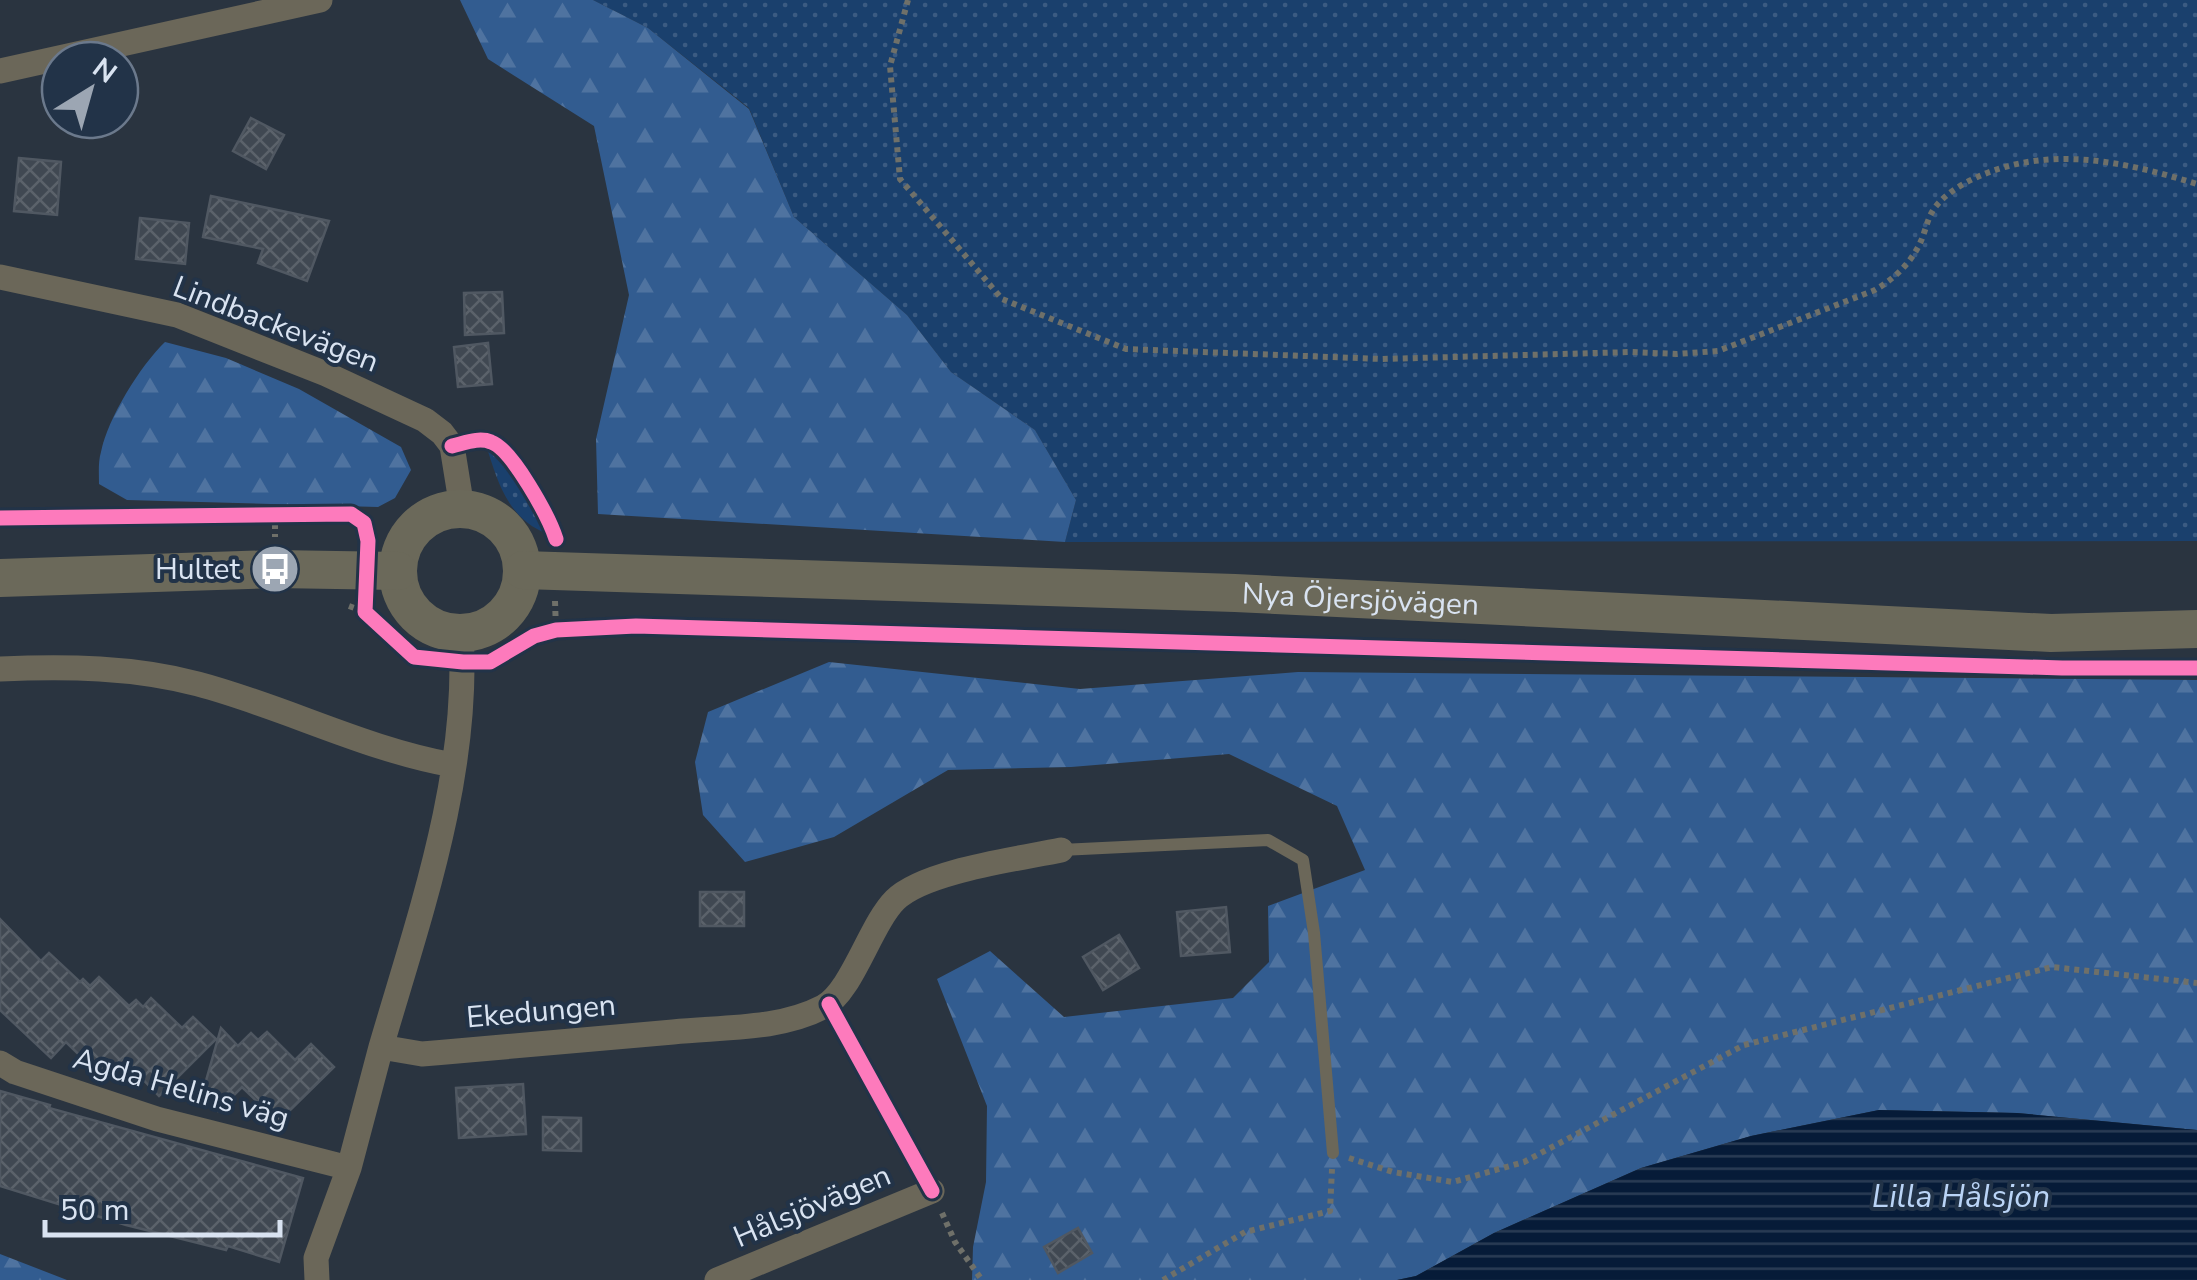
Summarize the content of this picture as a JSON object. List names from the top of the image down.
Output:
{
  "streets": {
    "street": [
      "Lindbackevägen",
      "Nya Öjersjövägen",
      "Ekedungen",
      "Agda Helins väg",
      "Hålsjövägen"
    ]
  },
  "crossings": [
    ["Lindbackevägen", "Nya Öjersjövägen"]
  ],
  "water": ["Lilla Hålsjön"],
  "places": {
    "bus stop": ["Hultet"]
  },
  "scale_bar": "50 m",
  "north": "top right"
}
